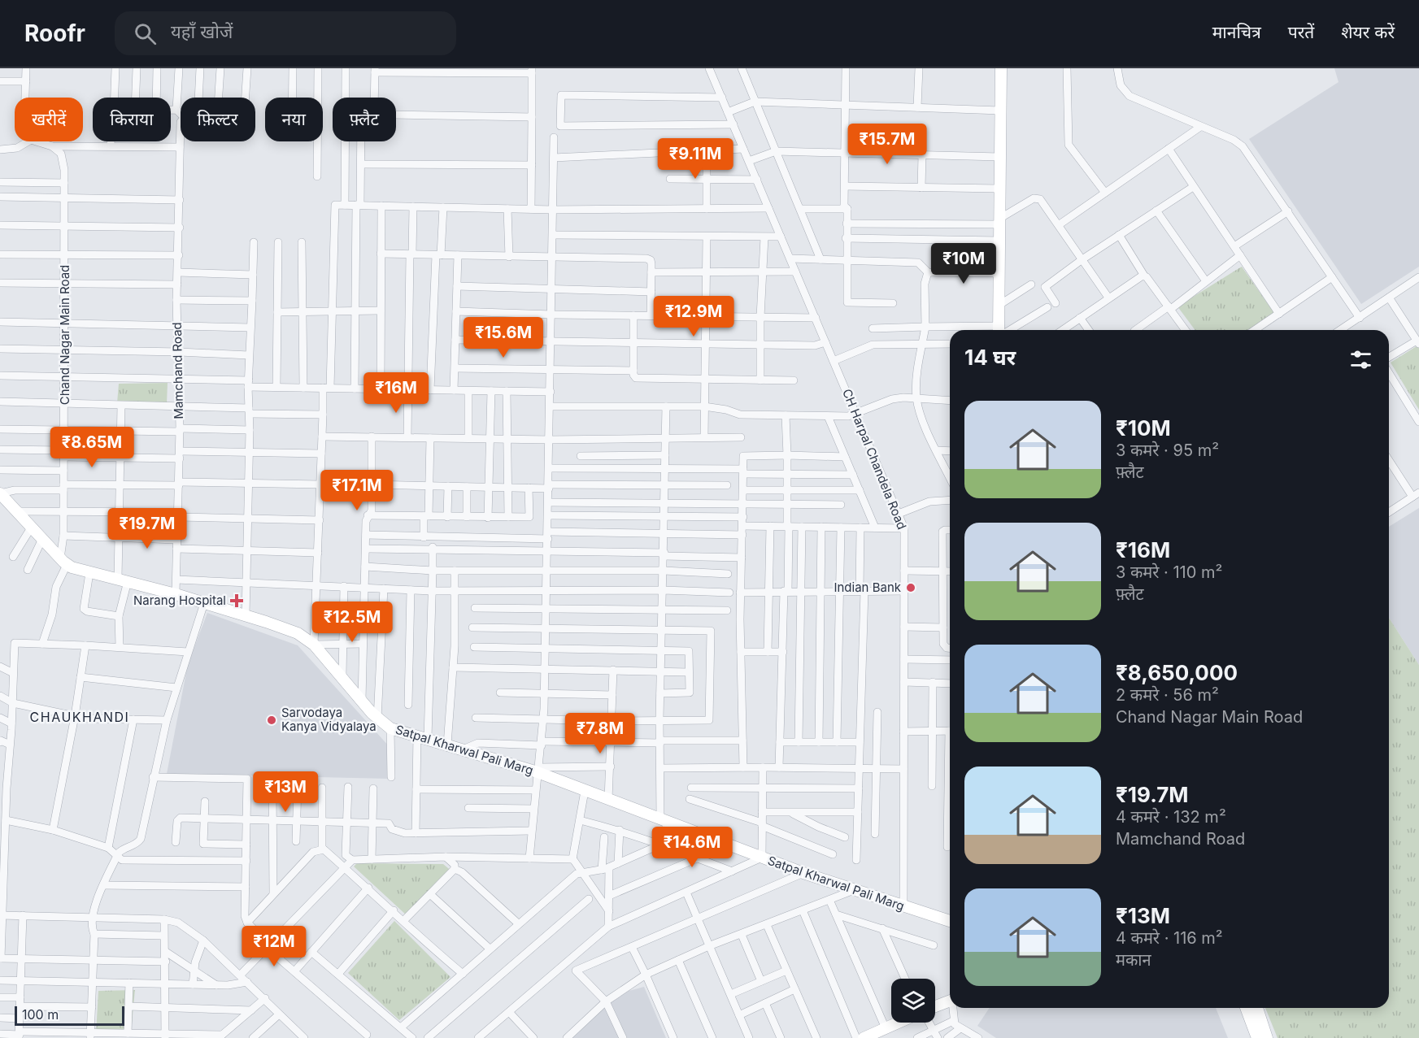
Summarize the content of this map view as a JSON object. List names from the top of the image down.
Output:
{
  "streets": {
    "street": [
      "Chand Nagar Main Road",
      "Mamchand Road",
      "CH Harpal Chandela Road",
      "Satpal Kharwal Pali Marg"
    ]
  },
  "crossings": [
    ["Chand Nagar Main Road", "Satpal Kharwal Pali Marg"],
    ["Mamchand Road", "Satpal Kharwal Pali Marg"],
    ["CH Harpal Chandela Road", "Satpal Kharwal Pali Marg"]
  ],
  "districts": ["CHAUKHANDI"],
  "places": {
    "other": ["Indian Bank", "Sarvodaya Kanya Vidyalaya"],
    "health": ["Narang Hospital"]
  },
  "scale_bar": "100 m",
  "page": {
    "header": "Roofr",
    "search": "यहाँ खोजें",
    "nav": ["मानचित्र", "परतें", "शेयर करें"],
    "chip": [
      "खरीदें",
      "किराया",
      "फ़िल्टर",
      "नया",
      "फ़्लैट"
    ],
    "price": [
      "₹15.7M",
      "₹9.11M",
      "₹10M",
      "₹12.9M",
      "₹15.6M",
      "₹16M",
      "₹8.65M",
      "₹17.1M",
      "₹19.7M",
      "₹12.5M",
      "₹7.8M",
      "₹13M",
      "₹14.6M",
      "₹12M"
    ],
    "heading": "14 घर",
    "list": [
      {
        "name": "₹10M",
        "note": "3 कमरे · 95 m² · फ़्लैट"
      },
      {
        "name": "₹16M",
        "note": "3 कमरे · 110 m² · फ़्लैट"
      },
      {
        "name": "₹8,650,000",
        "note": "2 कमरे · 56 m² · Chand Nagar Main Road"
      },
      {
        "name": "₹19.7M",
        "note": "4 कमरे · 132 m² · Mamchand Road"
      },
      {
        "name": "₹13M",
        "note": "4 कमरे · 116 m² · मकान"
      }
    ],
    "scale": "100 m"
  }
}
